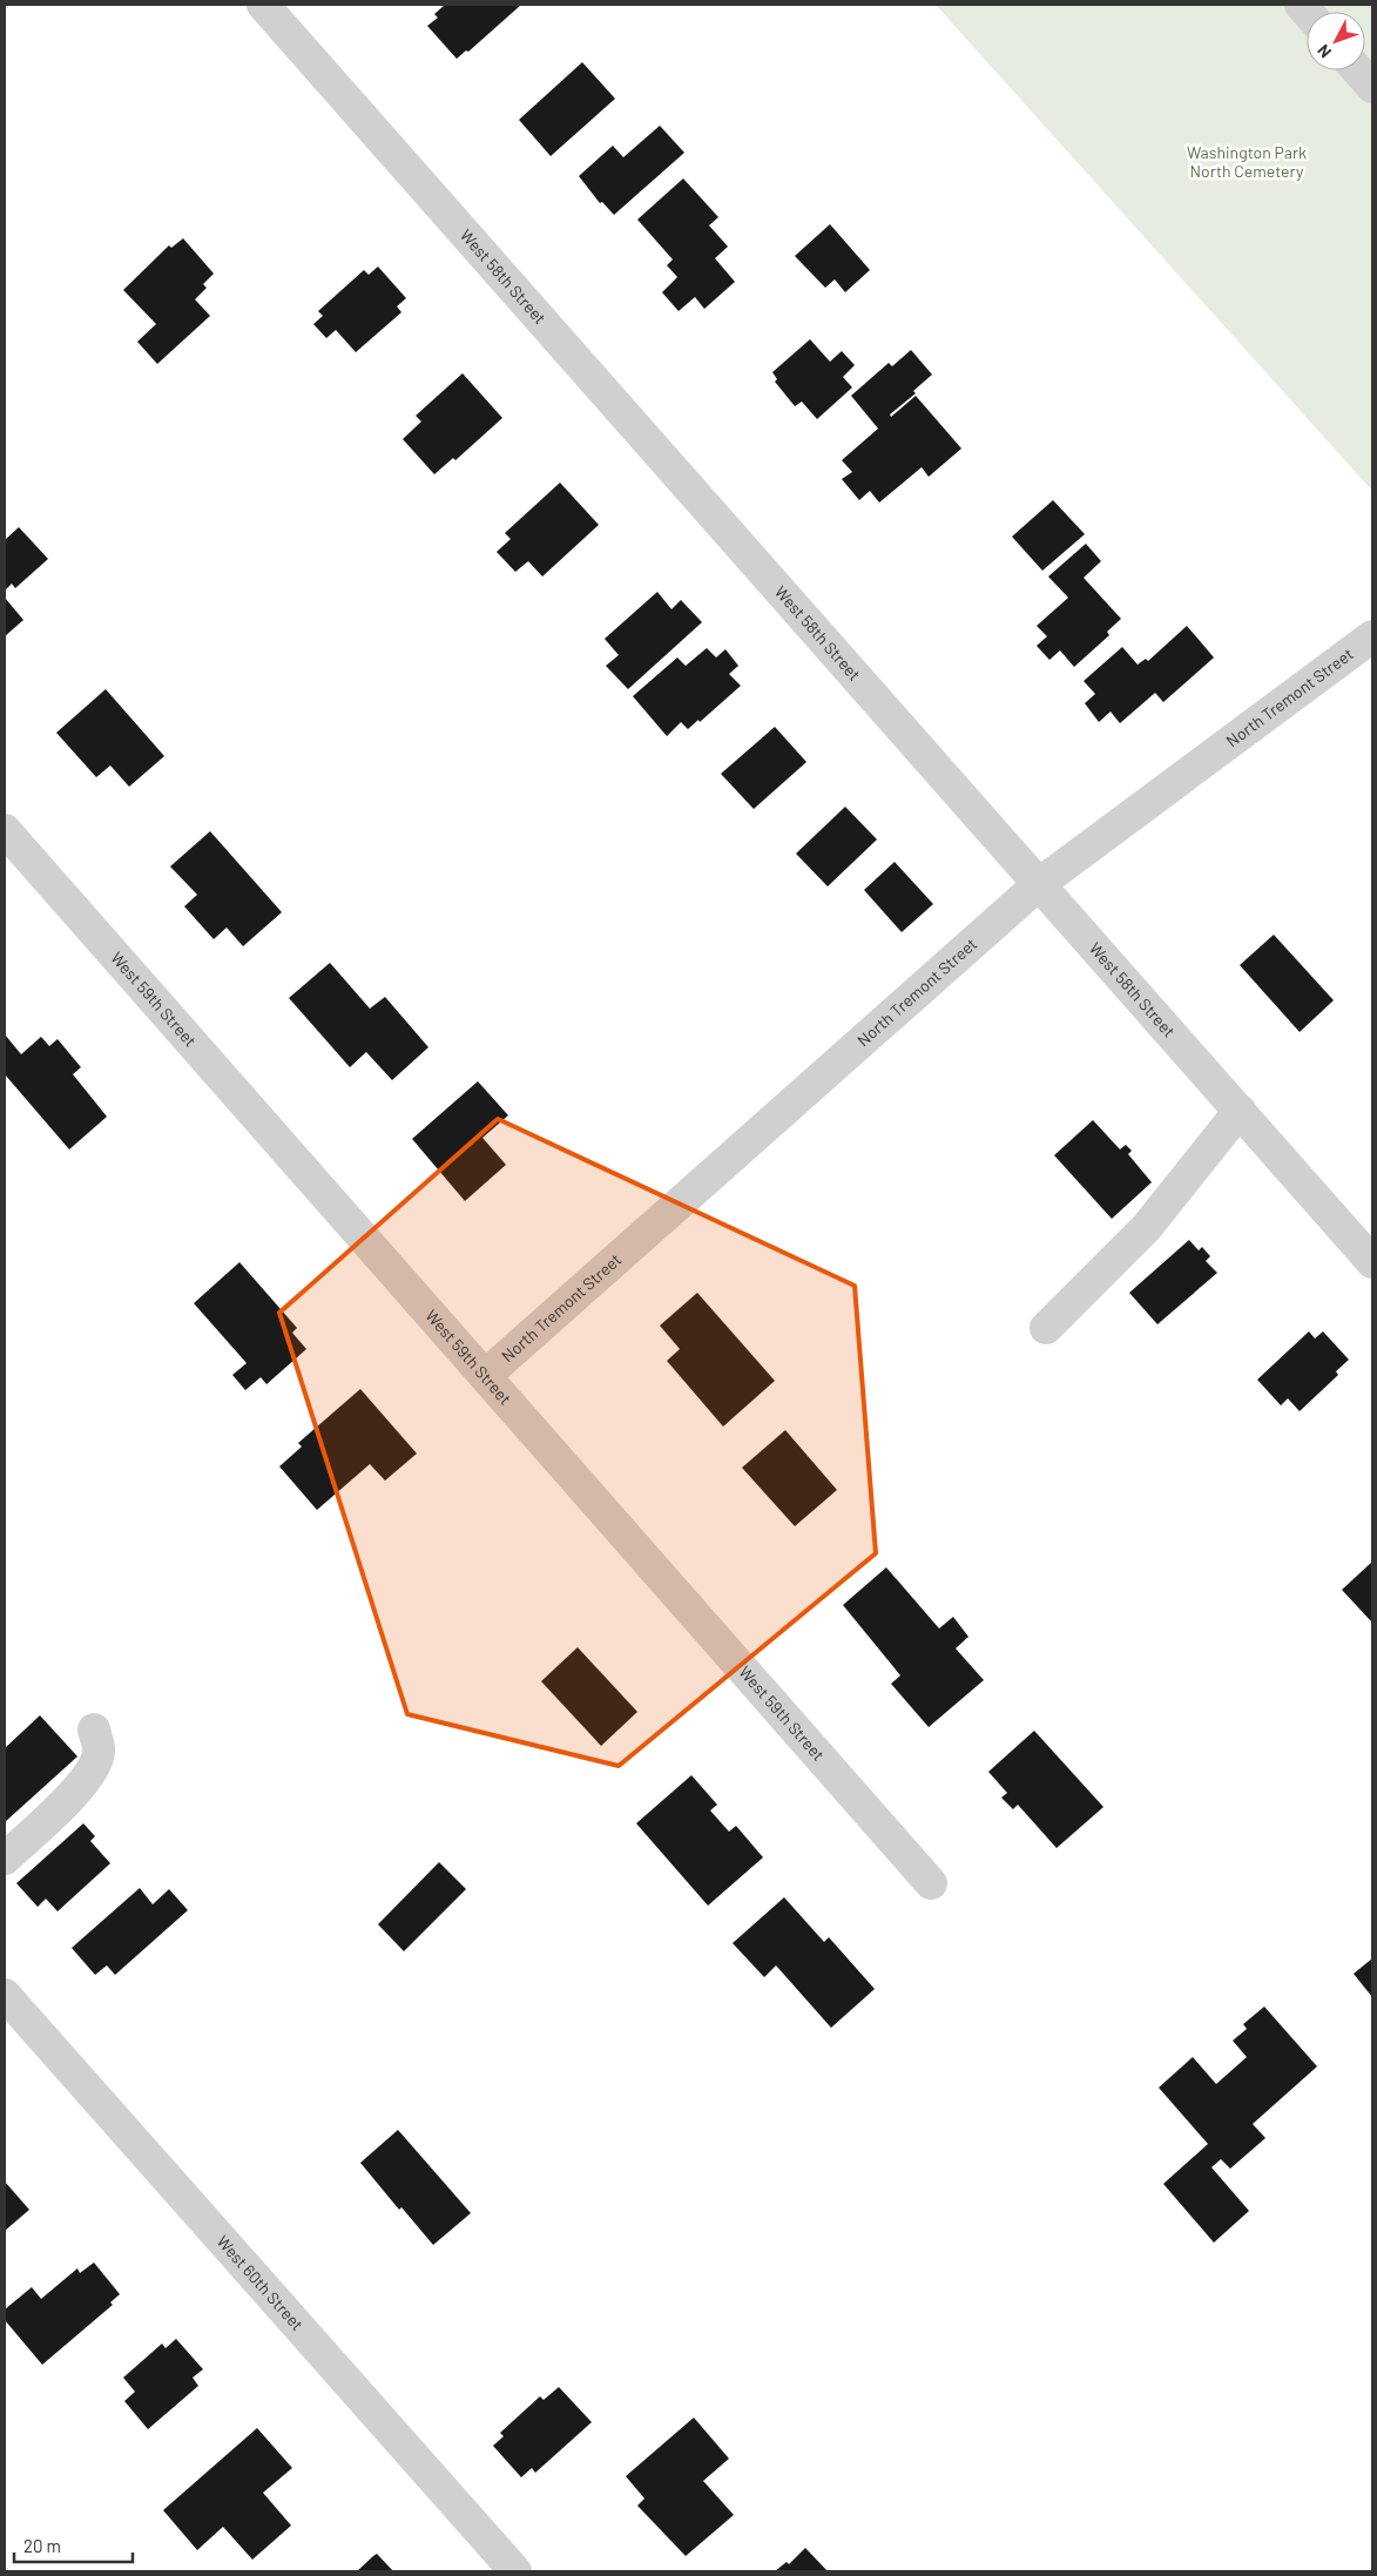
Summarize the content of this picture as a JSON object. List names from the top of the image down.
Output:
{
  "streets": {
    "street": [
      "West 58th Street",
      "North Tremont Street",
      "West 59th Street",
      "West 60th Street"
    ]
  },
  "crossings": [
    ["West 58th Street", "North Tremont Street"],
    ["North Tremont Street", "West 59th Street"]
  ],
  "parks": ["Washington Park North Cemetery"],
  "scale_bar": "20 m",
  "north": "bottom left"
}
